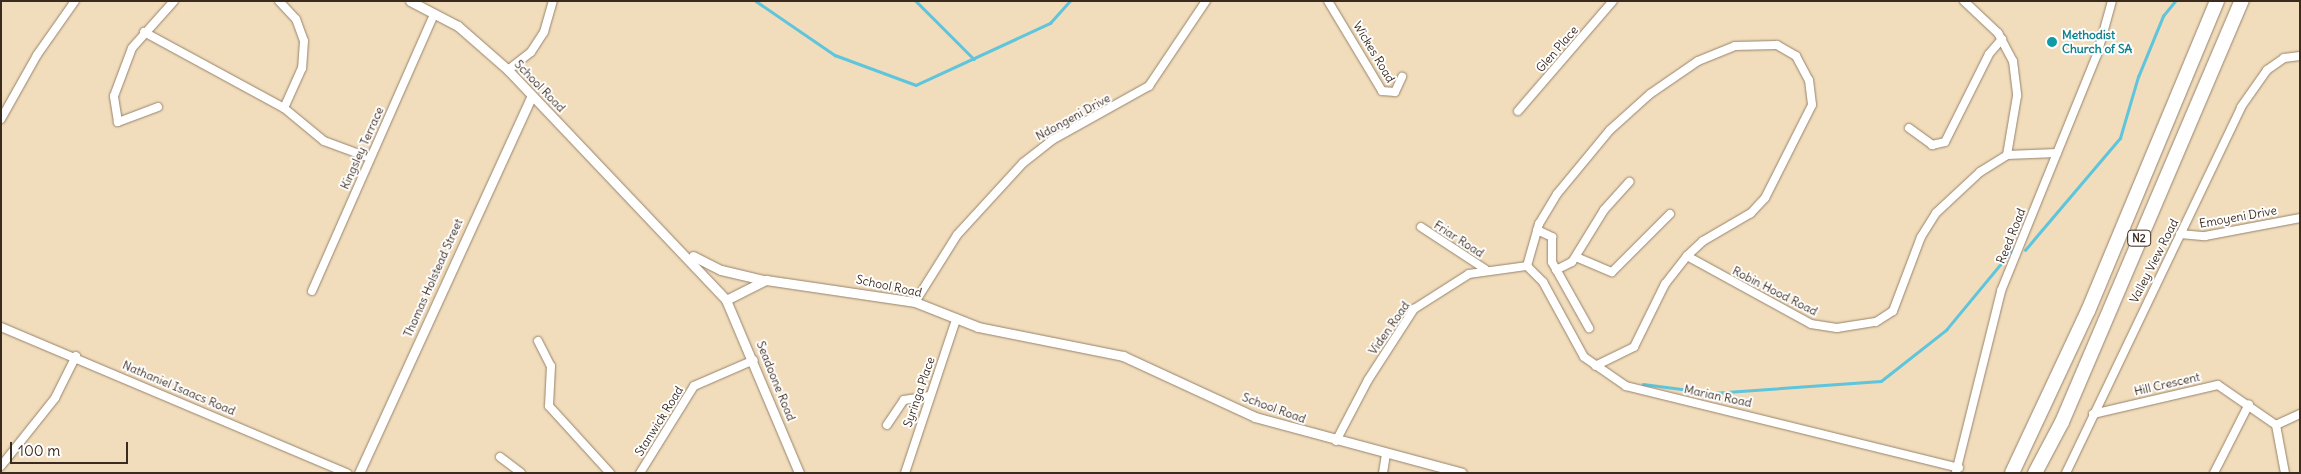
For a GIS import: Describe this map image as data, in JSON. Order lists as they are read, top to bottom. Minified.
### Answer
{"streets":{"highway":["N2"],"street":["Glen Place","Wickes Road","School Road","Ndongeni Drive","Kingsley Terrace","Emoyeni Drive","Reed Road","Friar Road","Valley View Road","Thomas Holstead Street","Robin Hood Road","Viden Road","Seadoone Road","Hill Crescent","Nathaniel Isaacs Road","Syringa Place","Marian Road","Stanwick Road"]},"crossings":[["School Road","Ndongeni Drive"],["School Road","Kingsley Terrace"],["School Road","Thomas Holstead Street"],["School Road","Viden Road"],["School Road","Seadoone Road"],["School Road","Syringa Place"],["Emoyeni Drive","Valley View Road"],["Reed Road","Marian Road"],["Friar Road","Viden Road"],["Valley View Road","Hill Crescent"],["Viden Road","Marian Road"],["Seadoone Road","Stanwick Road"]],"places":["Methodist Church of SA"],"scale_bar":"100 m"}
